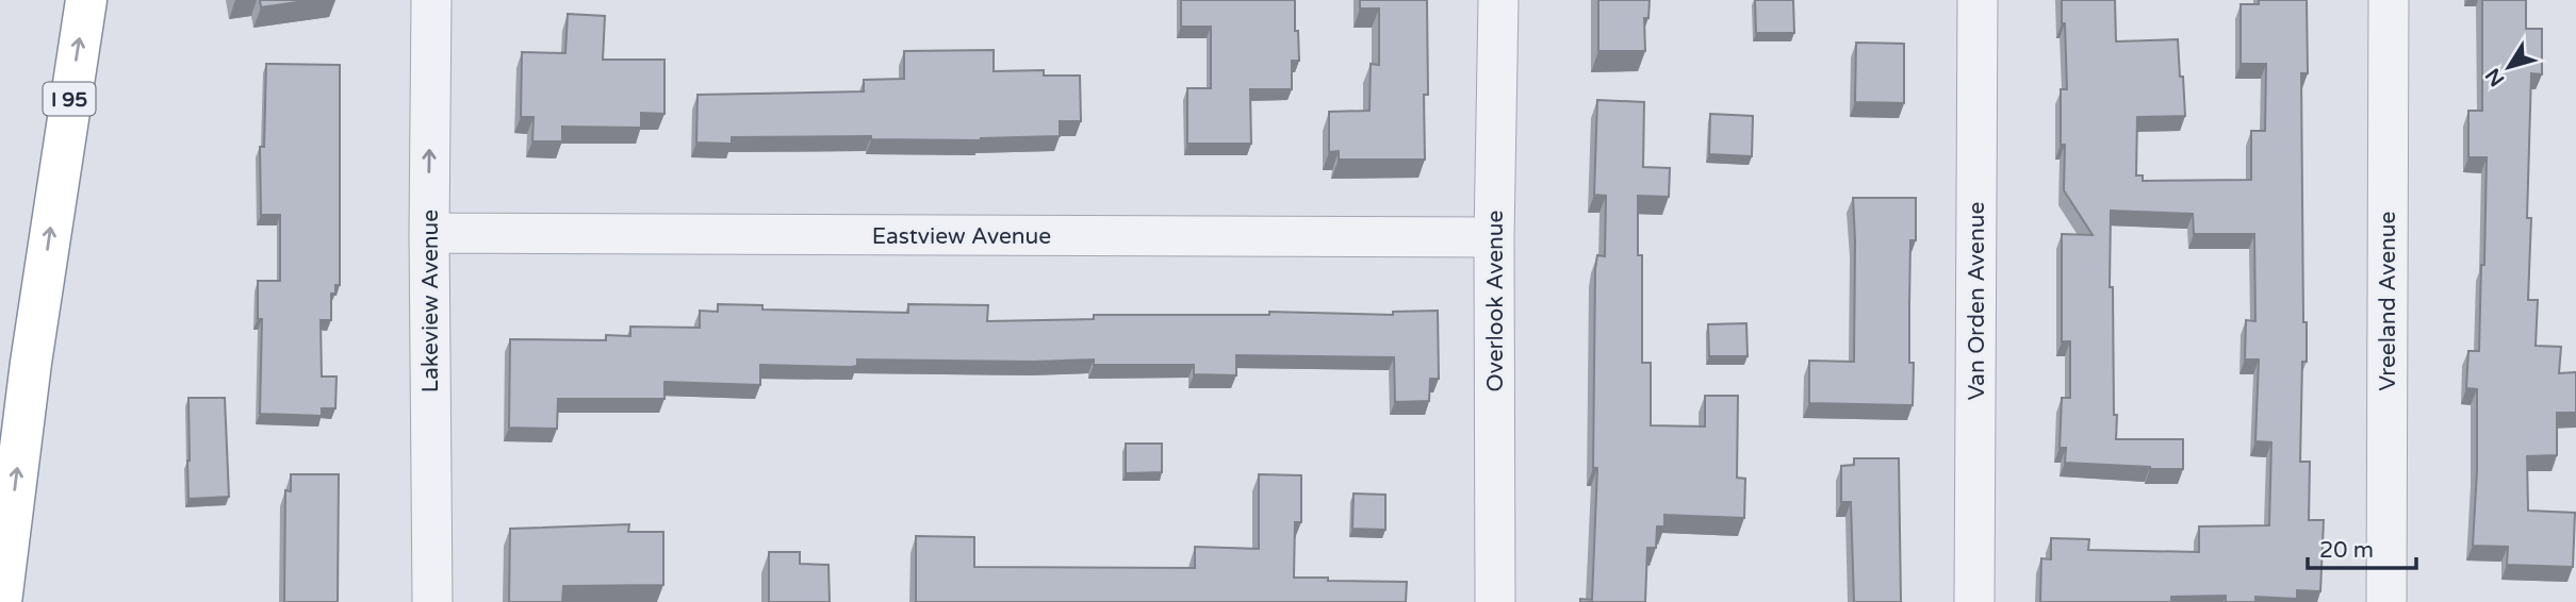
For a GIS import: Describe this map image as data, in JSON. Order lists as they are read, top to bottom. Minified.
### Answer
{"streets":{"highway":["I 95"],"street":["Eastview Avenue","Lakeview Avenue","Overlook Avenue","Van Orden Avenue","Vreeland Avenue"]},"crossings":[["Eastview Avenue","Lakeview Avenue"],["Eastview Avenue","Overlook Avenue"]],"one_way":["Lakeview Avenue"],"scale_bar":"20 m","north":"bottom left"}
